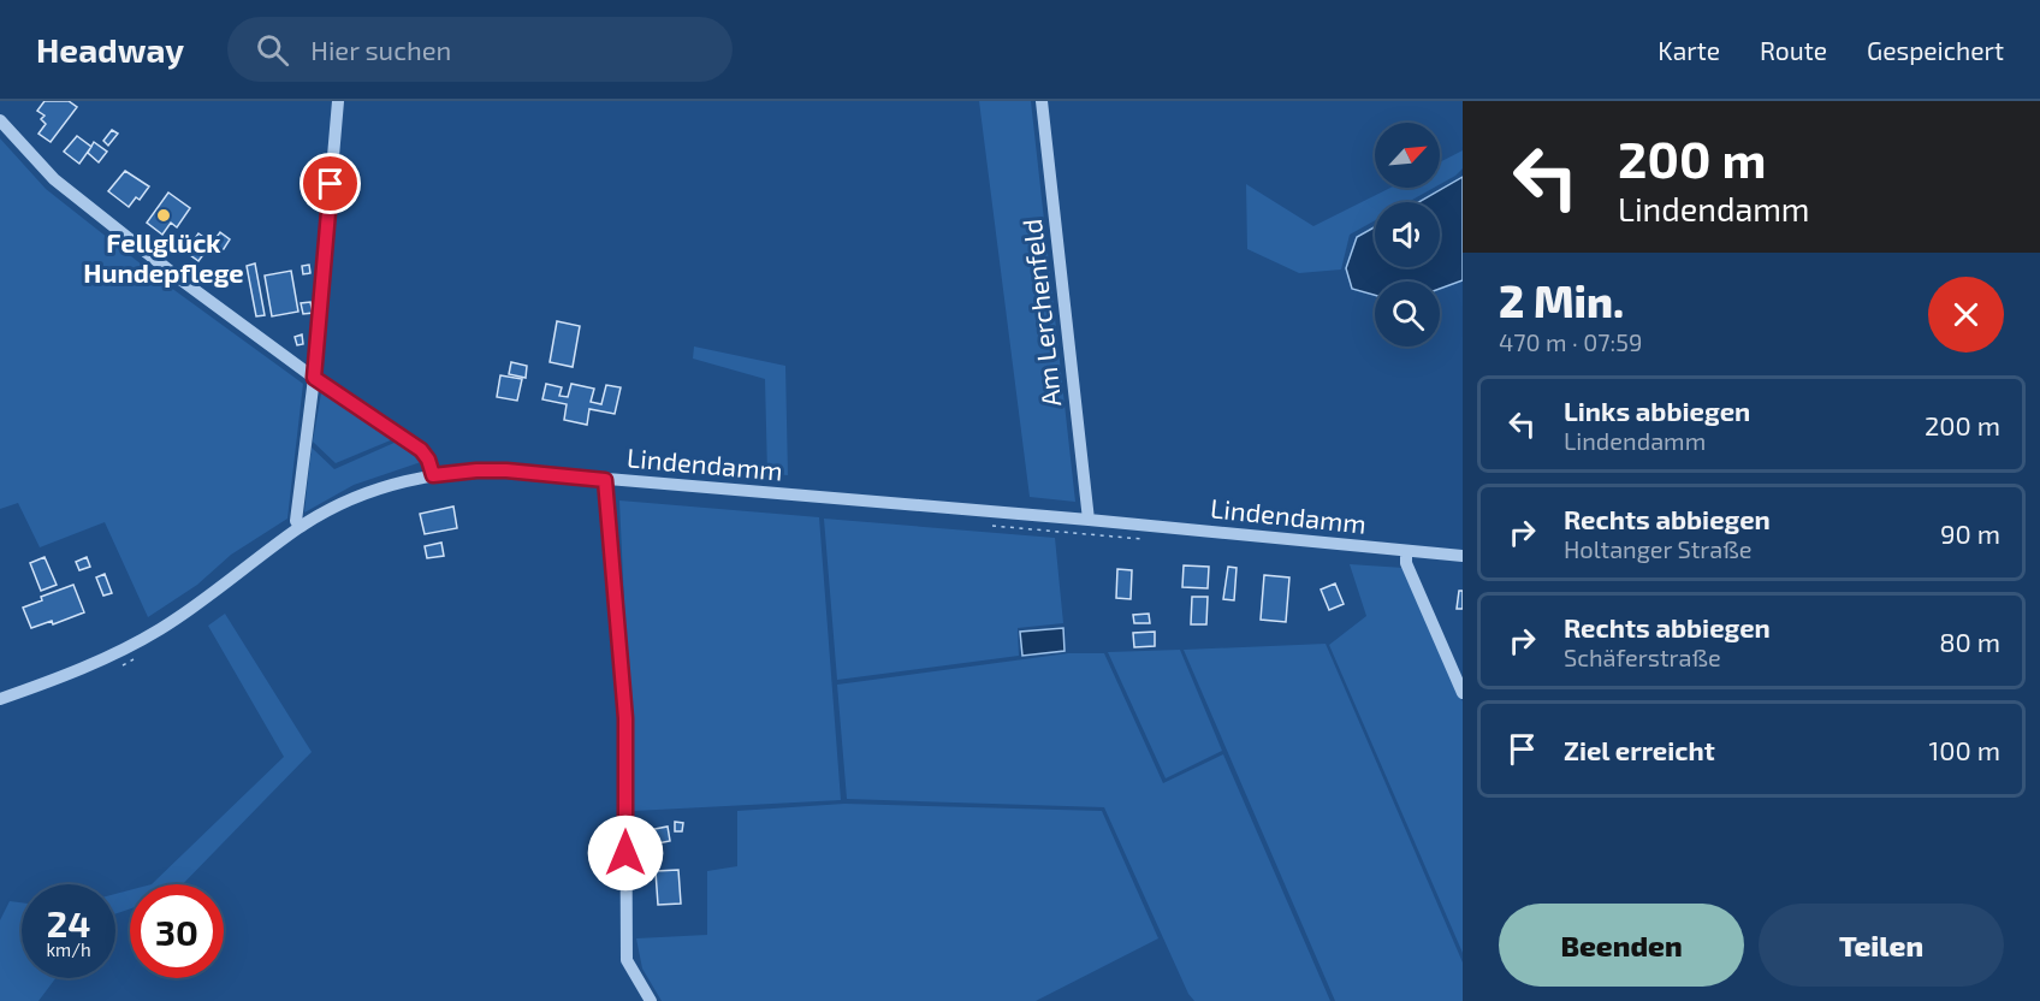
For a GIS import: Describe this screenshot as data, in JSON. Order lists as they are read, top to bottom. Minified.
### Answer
{"streets":{"street":["Am Lerchenfeld","Lindendamm"]},"crossings":[["Am Lerchenfeld","Lindendamm"]],"places":["Fellglück Hundepflege"],"north":"top right","page":{"header":"Headway","search":"Hier suchen","nav":["Karte","Route","Gespeichert"],"turn":["200 m","Lindendamm"],"heading":["2 Min.","470 m · 07:59"],"list":[{"name":"Links abbiegen","note":"Lindendamm","value":"200 m"},{"name":"Rechts abbiegen","note":"Holtanger Straße","value":"90 m"},{"name":"Rechts abbiegen","note":"Schäferstraße","value":"80 m"},{"name":"Ziel erreicht","value":"100 m"}],"speed":"24 km/h","limit":"30","buttons":["Beenden","Teilen"]}}
